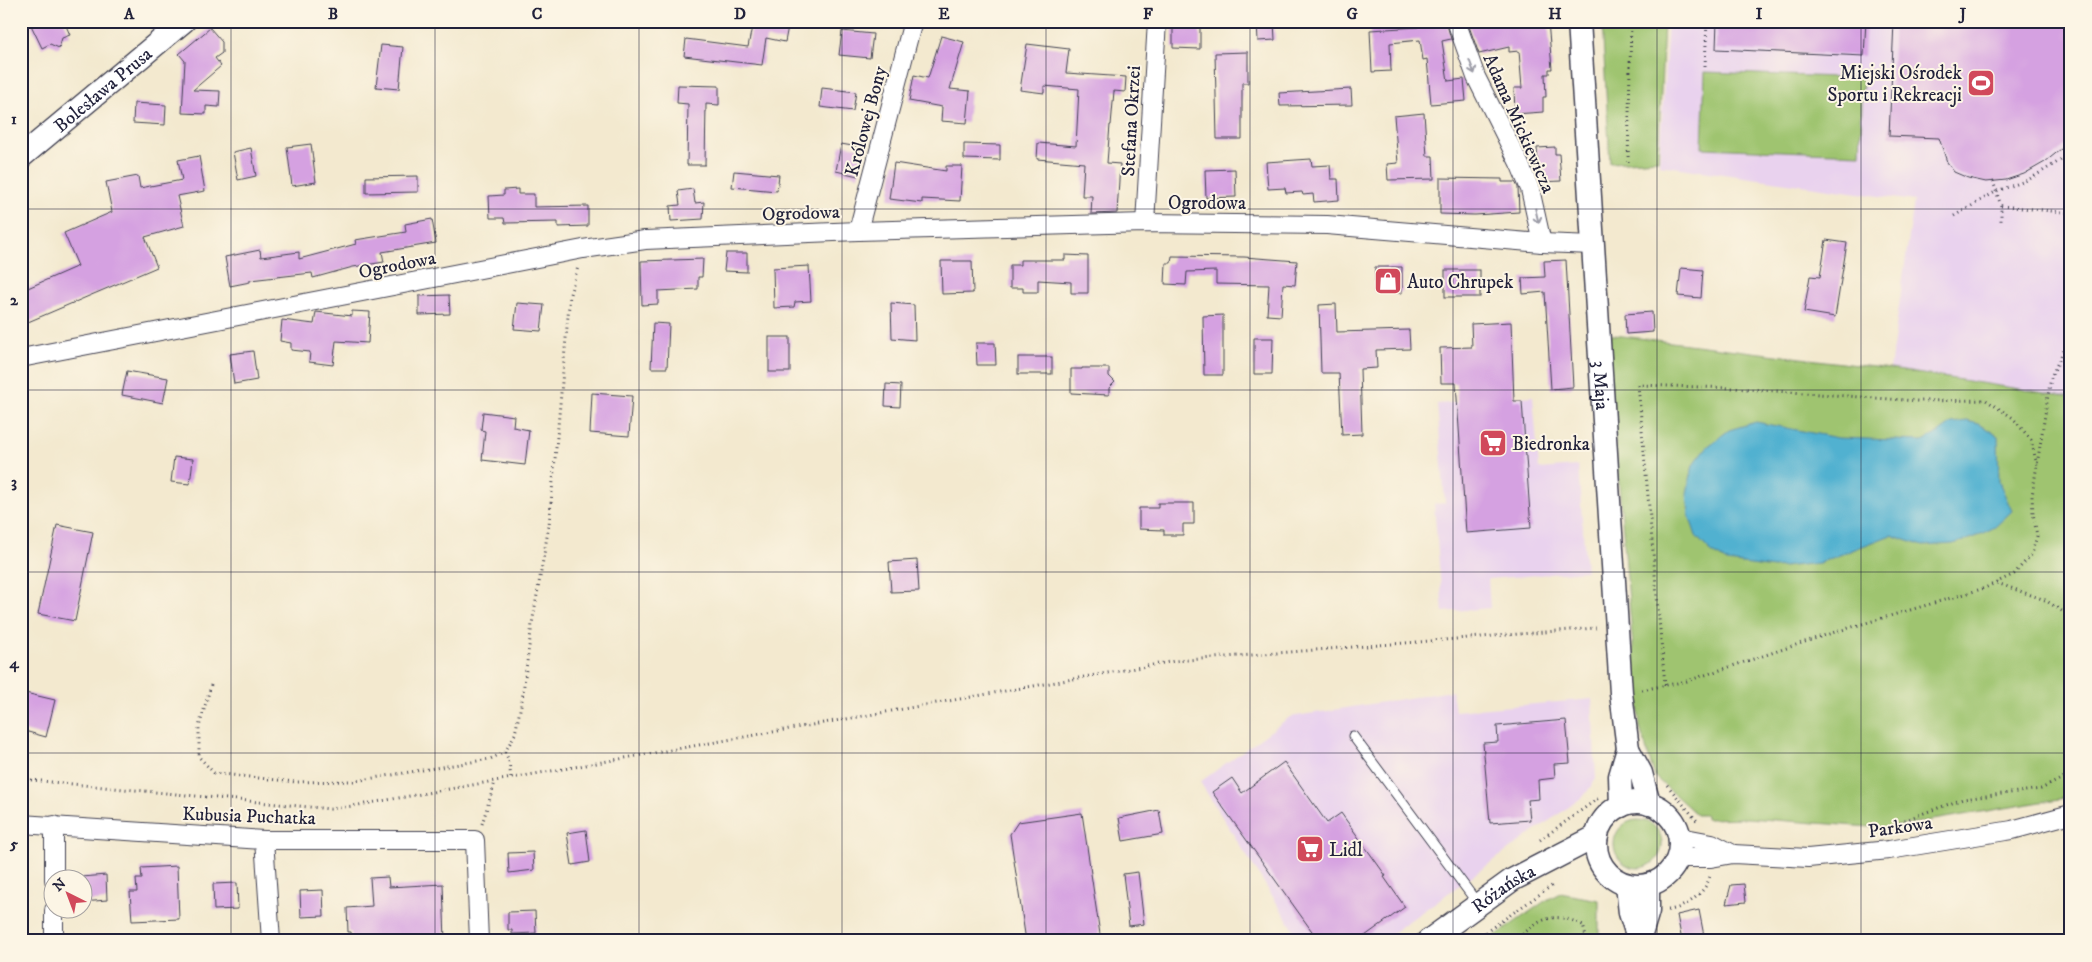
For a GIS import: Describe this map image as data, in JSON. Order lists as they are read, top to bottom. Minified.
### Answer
{"streets":{"street":["Bolesława Prusa","Królowej Bony","Stefana Okrzei","Adama Mickiewicza","Ogrodowa","3 Maja","Kubusia Puchatka","Parkowa","Różańska"]},"crossings":[["Królowej Bony","Ogrodowa"],["Stefana Okrzei","Ogrodowa"],["Adama Mickiewicza","Ogrodowa"],["Ogrodowa","3 Maja"],["3 Maja","Parkowa"],["3 Maja","Różańska"],["Parkowa","Różańska"]],"one_way":["Adama Mickiewicza"],"places":{"sports":["Miejski Ośrodek Sportu i Rekreacji"],"shop":["Auto Chrupek"],"supermarket":["Biedronka","Lidl"]},"north":"top left","grid":{"columns":["A","B","C","D","E","F","G","H","I","J"],"rows":["1","2","3","4","5"]}}
